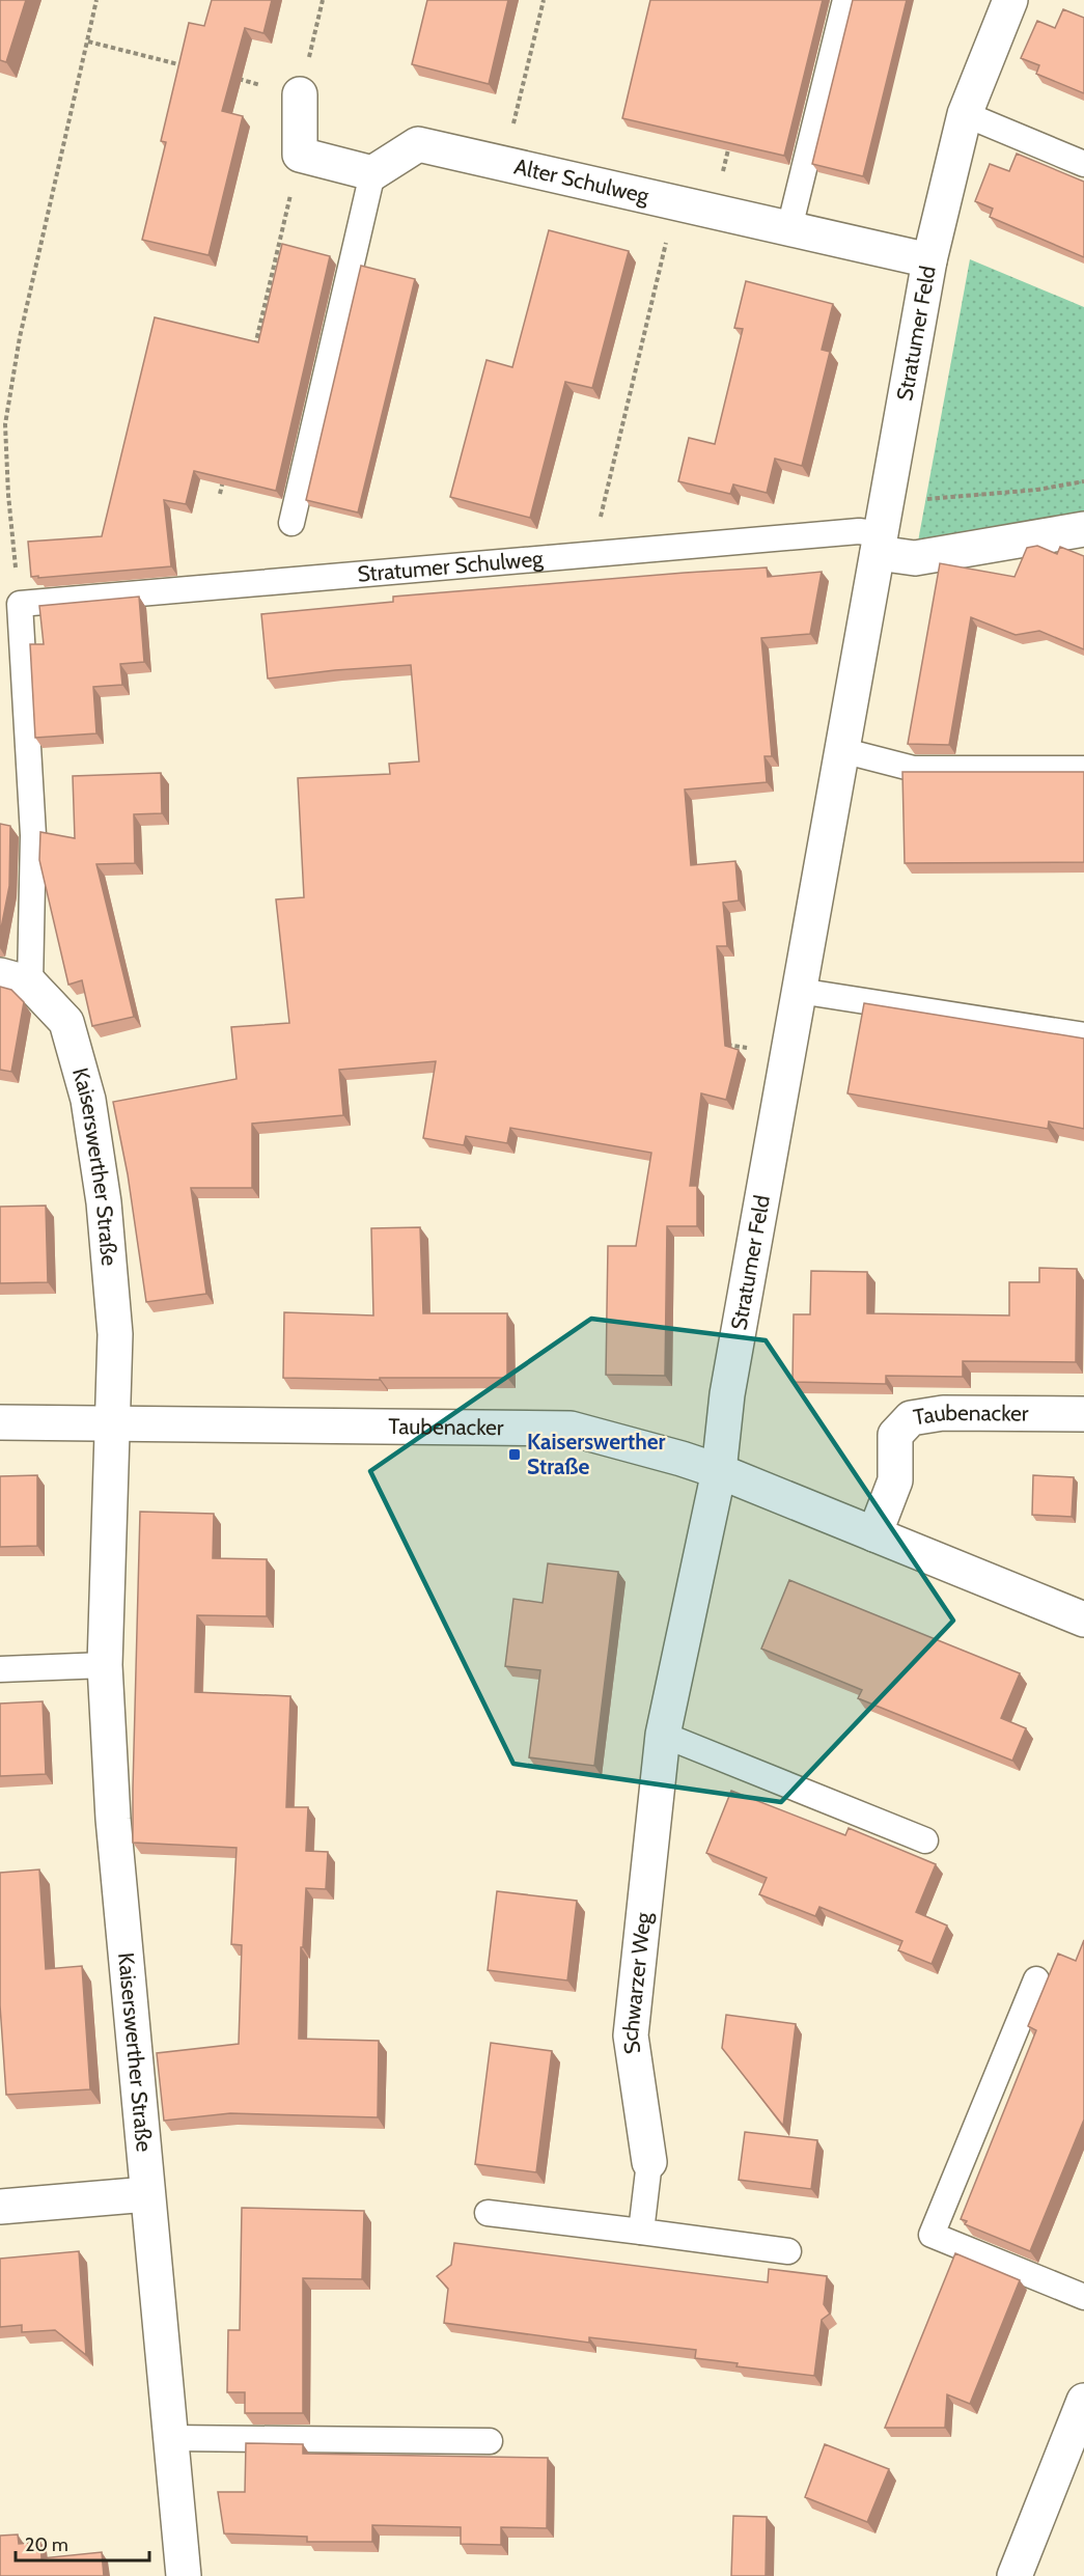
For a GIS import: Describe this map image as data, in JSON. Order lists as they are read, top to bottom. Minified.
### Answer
{"streets":{"street":["Alter Schulweg","Stratumer Feld","Kaiserswerther Straße","Taubenacker","Schwarzer Weg"],"lane":["Stratumer Schulweg"]},"crossings":[["Alter Schulweg","Stratumer Feld"],["Stratumer Feld","Stratumer Schulweg"],["Stratumer Feld","Taubenacker"],["Stratumer Feld","Schwarzer Weg"],["Stratumer Schulweg","Kaiserswerther Straße"],["Kaiserswerther Straße","Taubenacker"],["Taubenacker","Schwarzer Weg"]],"places":{"transit":["Kaiserswerther Straße"]},"scale_bar":"20 m"}
